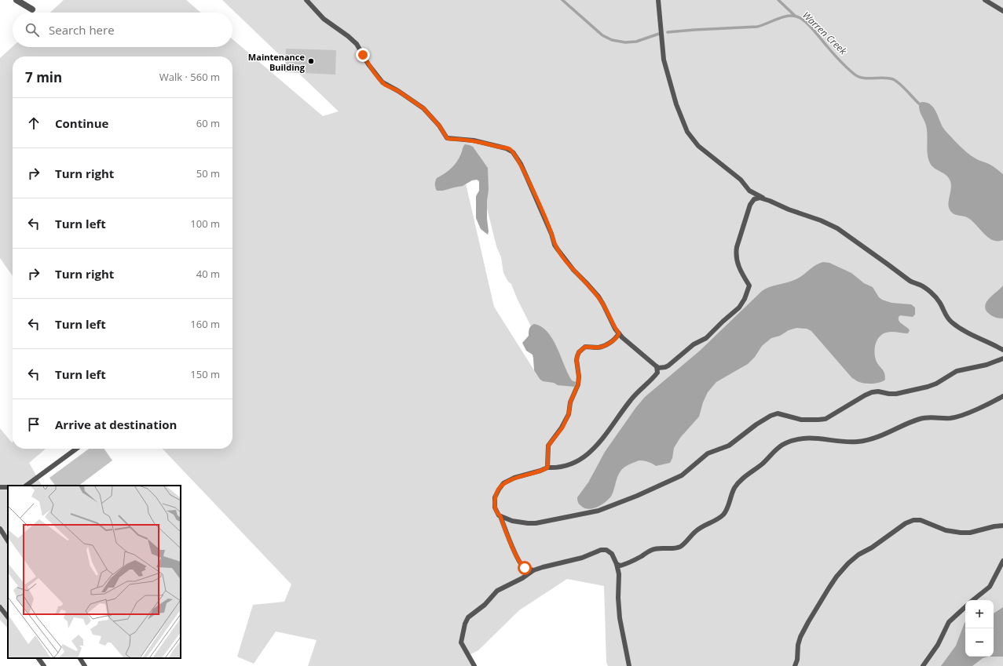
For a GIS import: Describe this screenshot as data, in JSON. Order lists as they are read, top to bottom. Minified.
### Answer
{"water":["Warren Creek"],"places":["Maintenance Building"],"page":{"search":"Search here","heading":["7 min","Walk · 560 m"],"list":[["Continue","60 m"],["Turn right","50 m"],["Turn left","100 m"],["Turn right","40 m"],["Turn left","160 m"],["Turn left","150 m"],"Arrive at destination"],"map_buttons":["+","−"]}}
